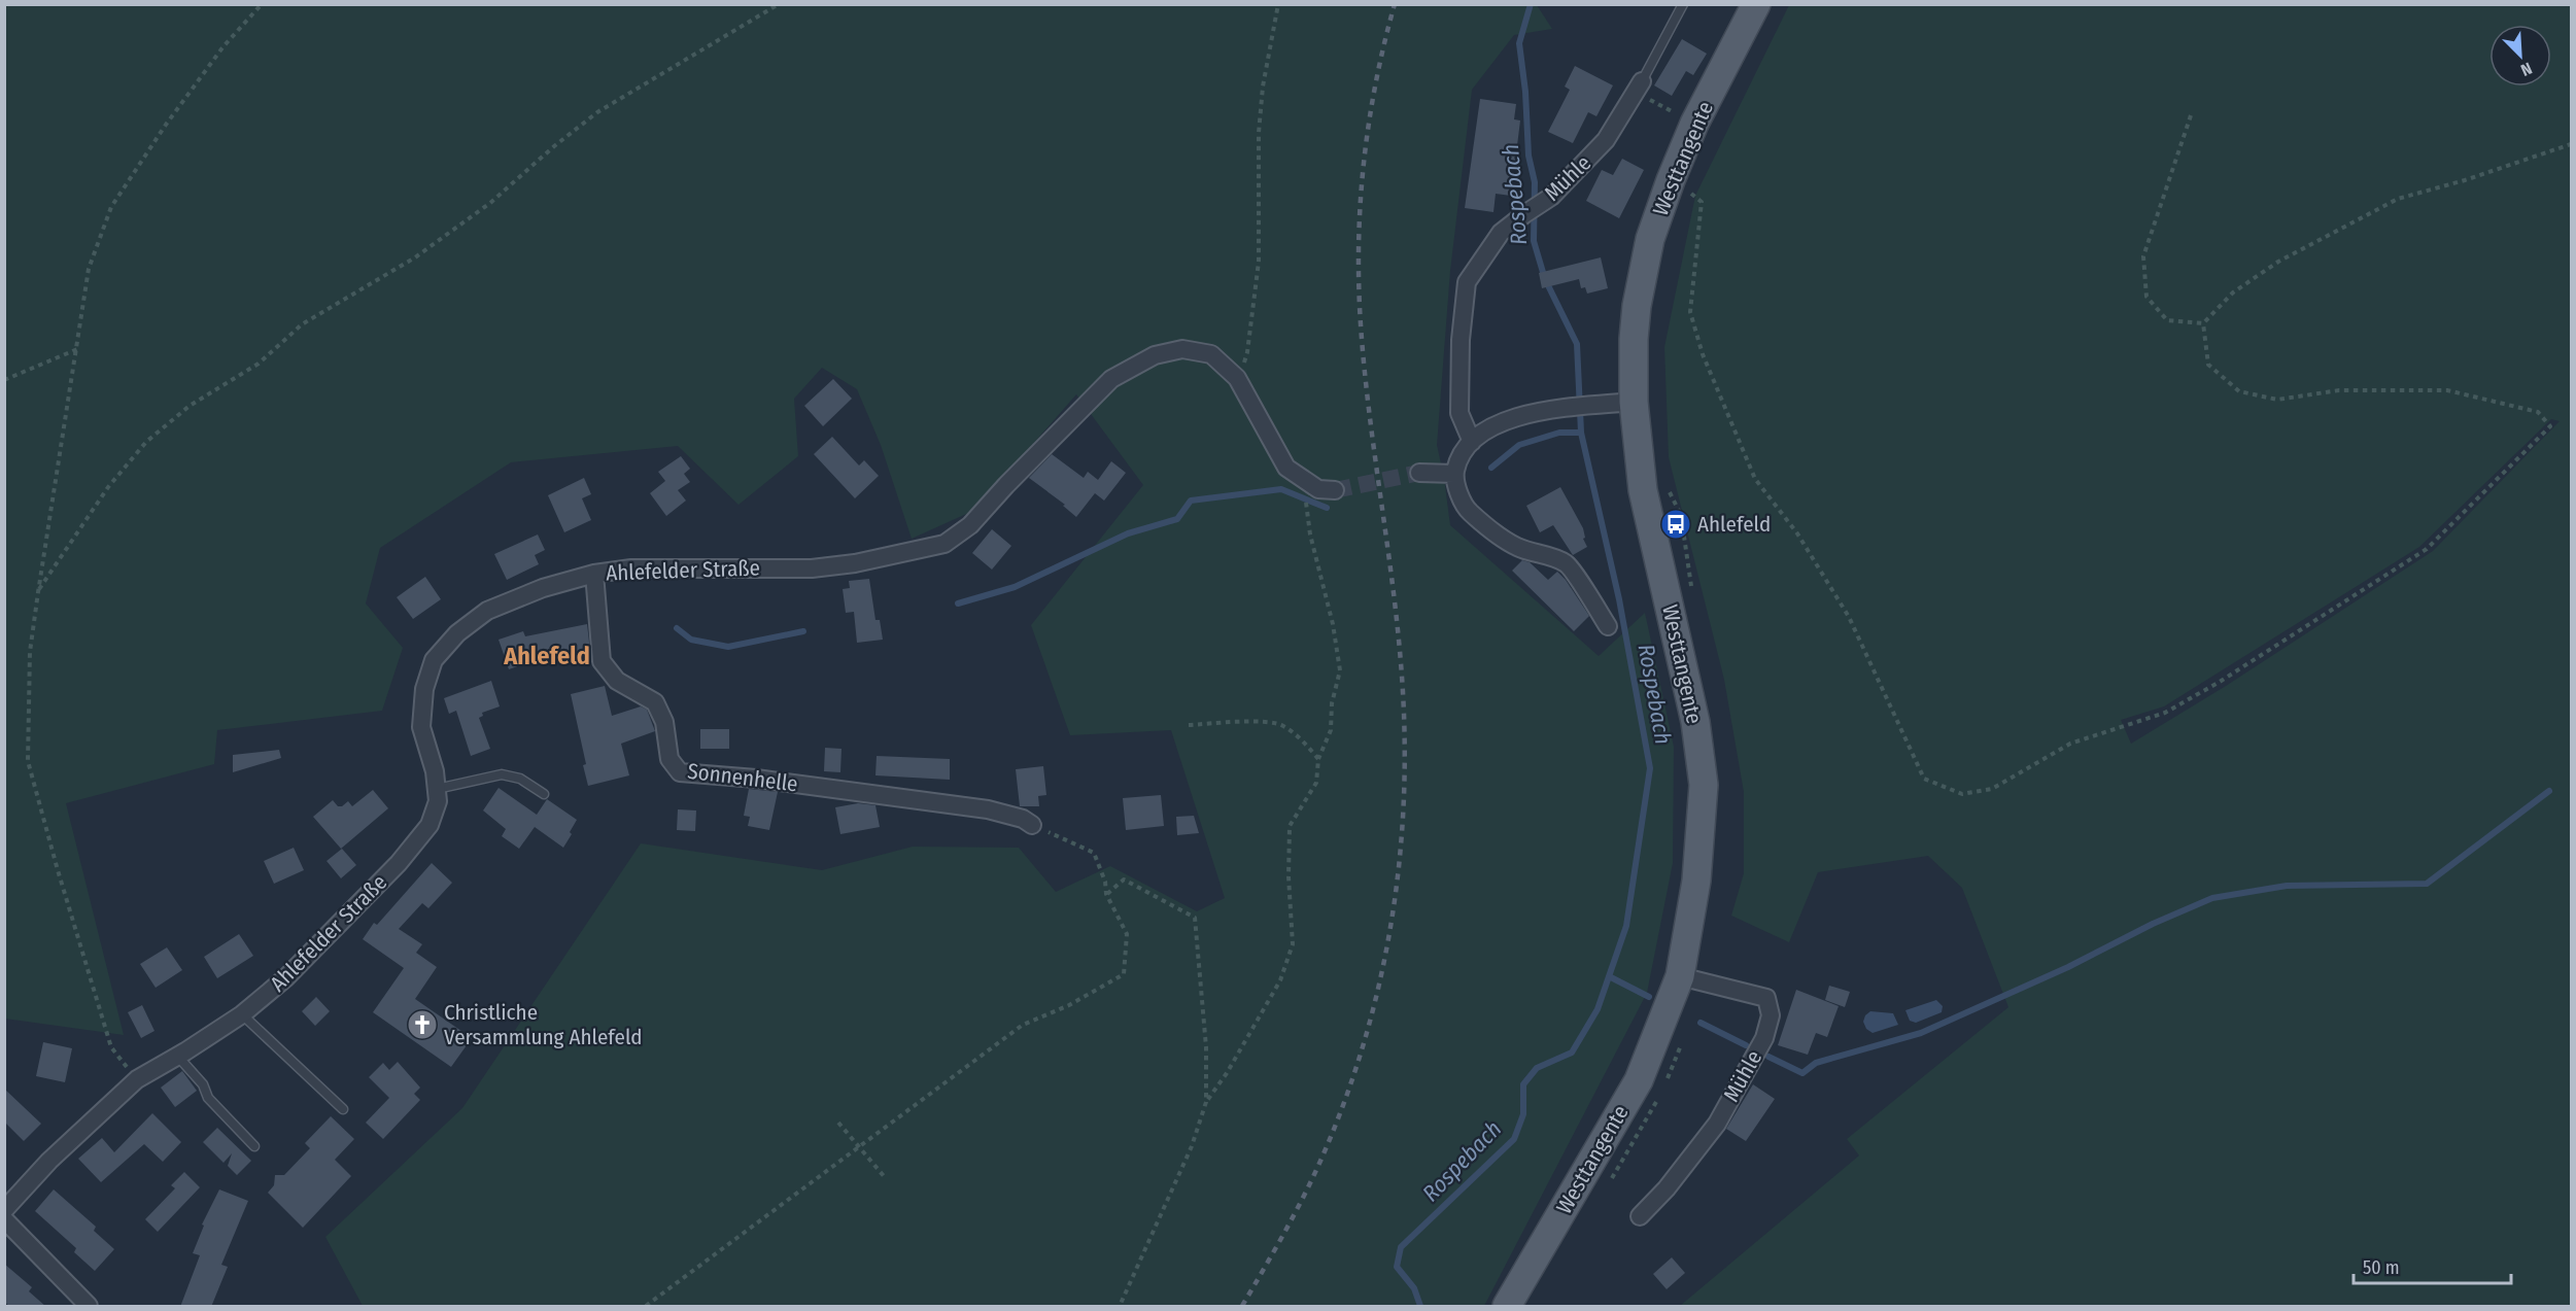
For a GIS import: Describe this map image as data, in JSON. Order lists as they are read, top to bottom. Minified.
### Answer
{"streets":{"main road":["Westtangente"],"street":["Mühle","Ahlefelder Straße","Sonnenhelle"]},"crossings":[["Westtangente","Mühle"],["Ahlefelder Straße","Sonnenhelle"]],"districts":["Ahlefeld"],"water":["Rospebach"],"places":{"bus stop":["Ahlefeld"],"church":["Christliche Versammlung Ahlefeld"]},"scale_bar":"50 m","north":"bottom right"}
